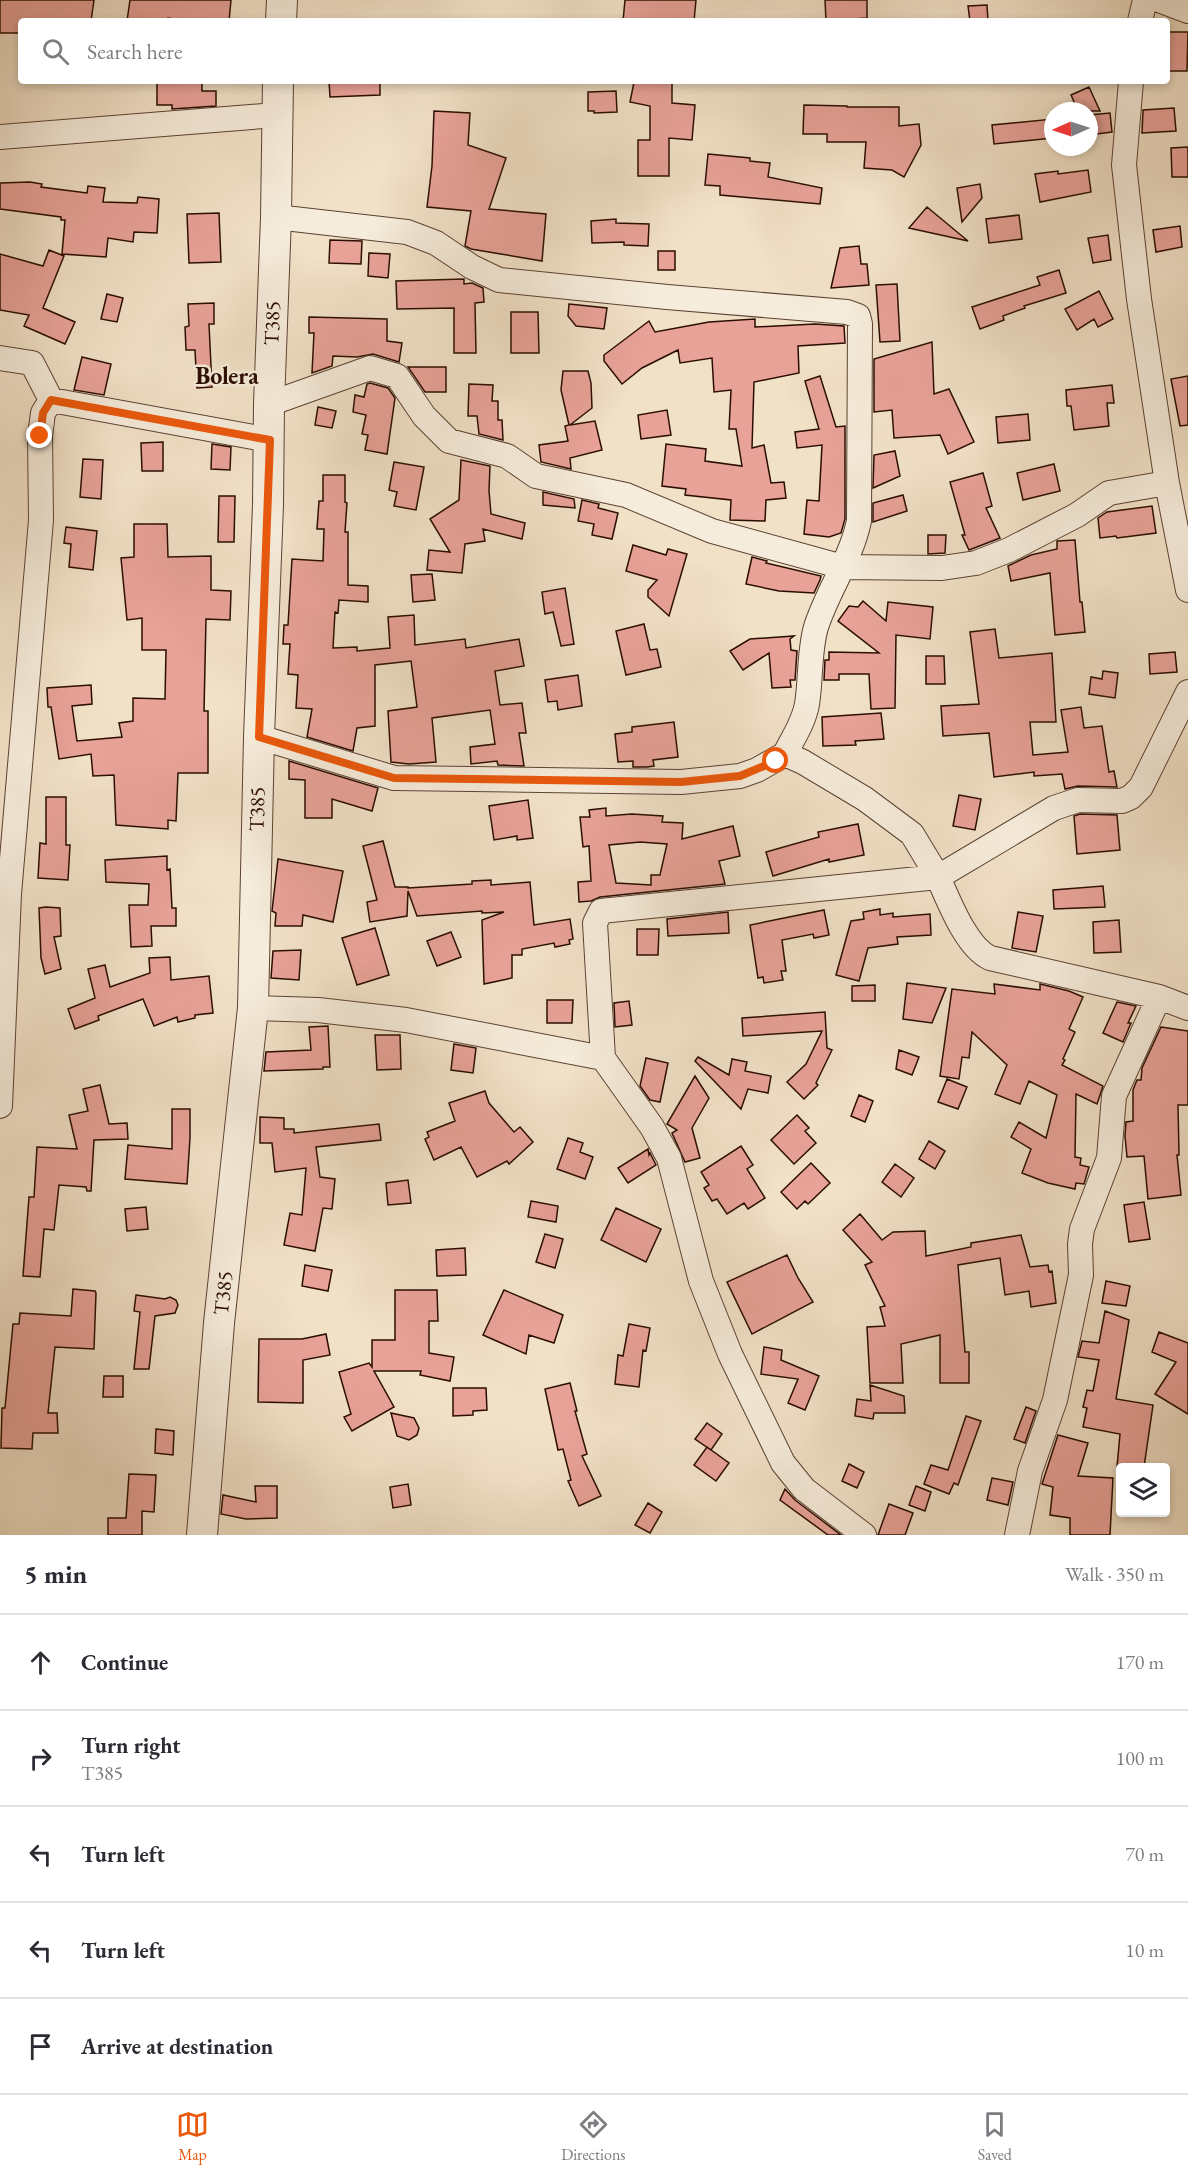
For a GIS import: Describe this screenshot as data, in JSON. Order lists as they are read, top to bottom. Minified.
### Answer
{"streets":{"street":["T385"]},"districts":["Bolera"],"north":"left","page":{"search":"Search here","heading":["5 min","Walk · 350 m"],"list":[["Continue","170 m"],["Turn right","T385","100 m"],["Turn left","70 m"],["Turn left","10 m"],"Arrive at destination"],"nav":["Map","Directions","Saved"]}}
